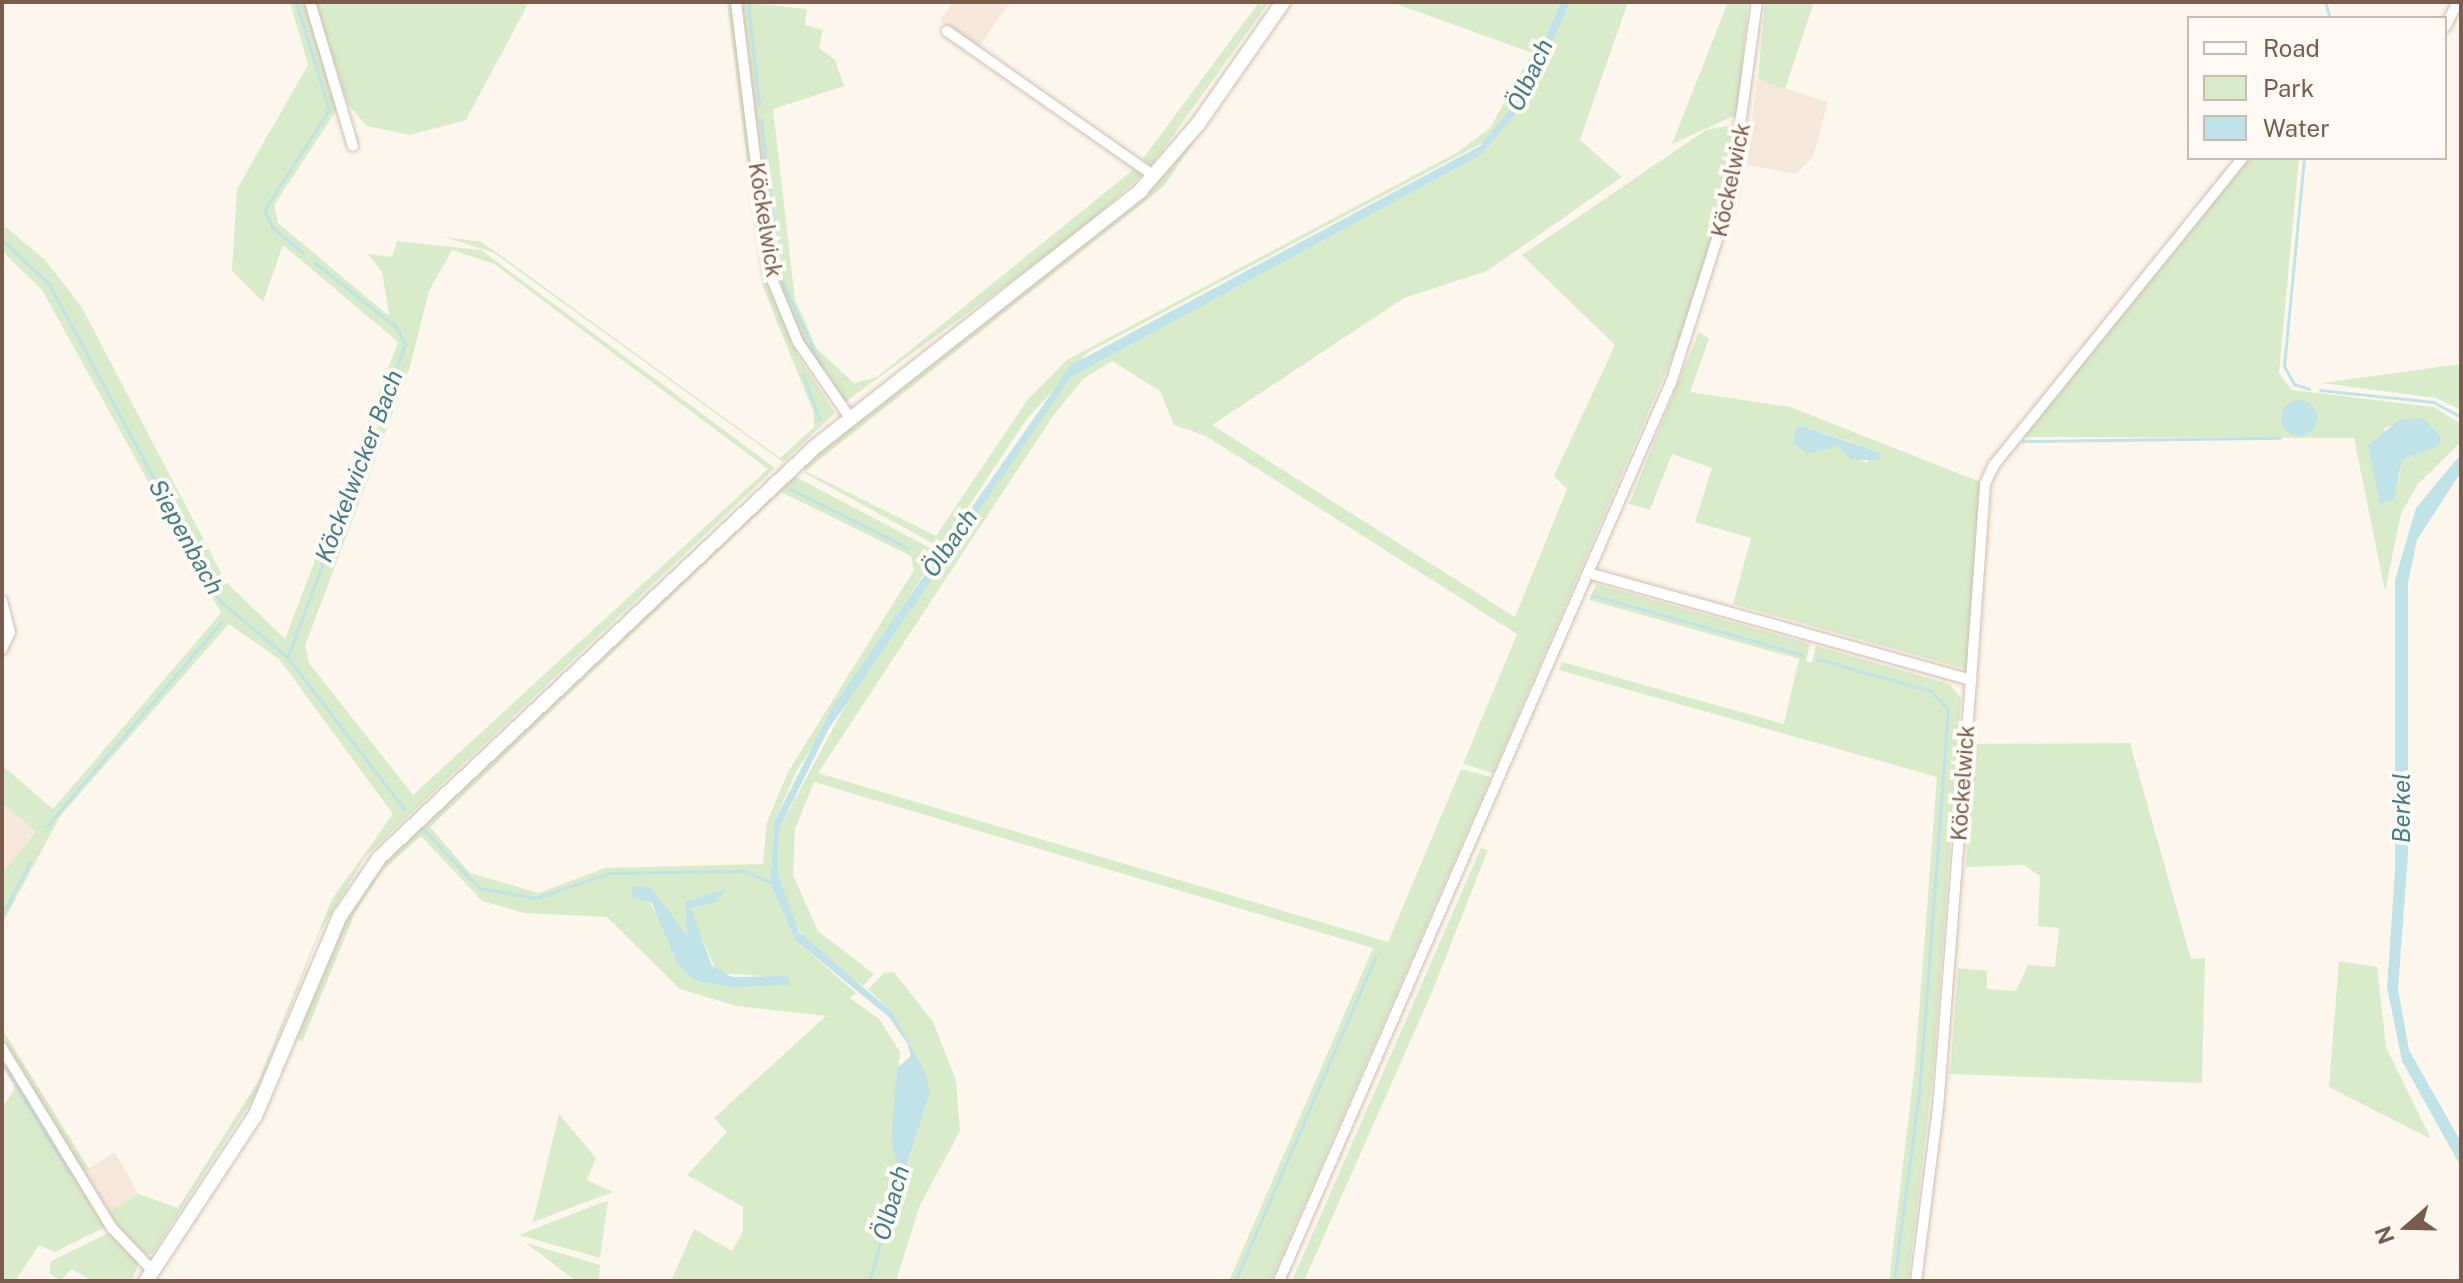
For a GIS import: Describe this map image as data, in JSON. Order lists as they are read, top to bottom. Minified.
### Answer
{"streets":{"street":["Köckelwick"]},"water":["Ölbach","Köckelwicker Bach","Siepenbach","Berkel"],"legend":["Road","Park","Water"],"north":"left"}
